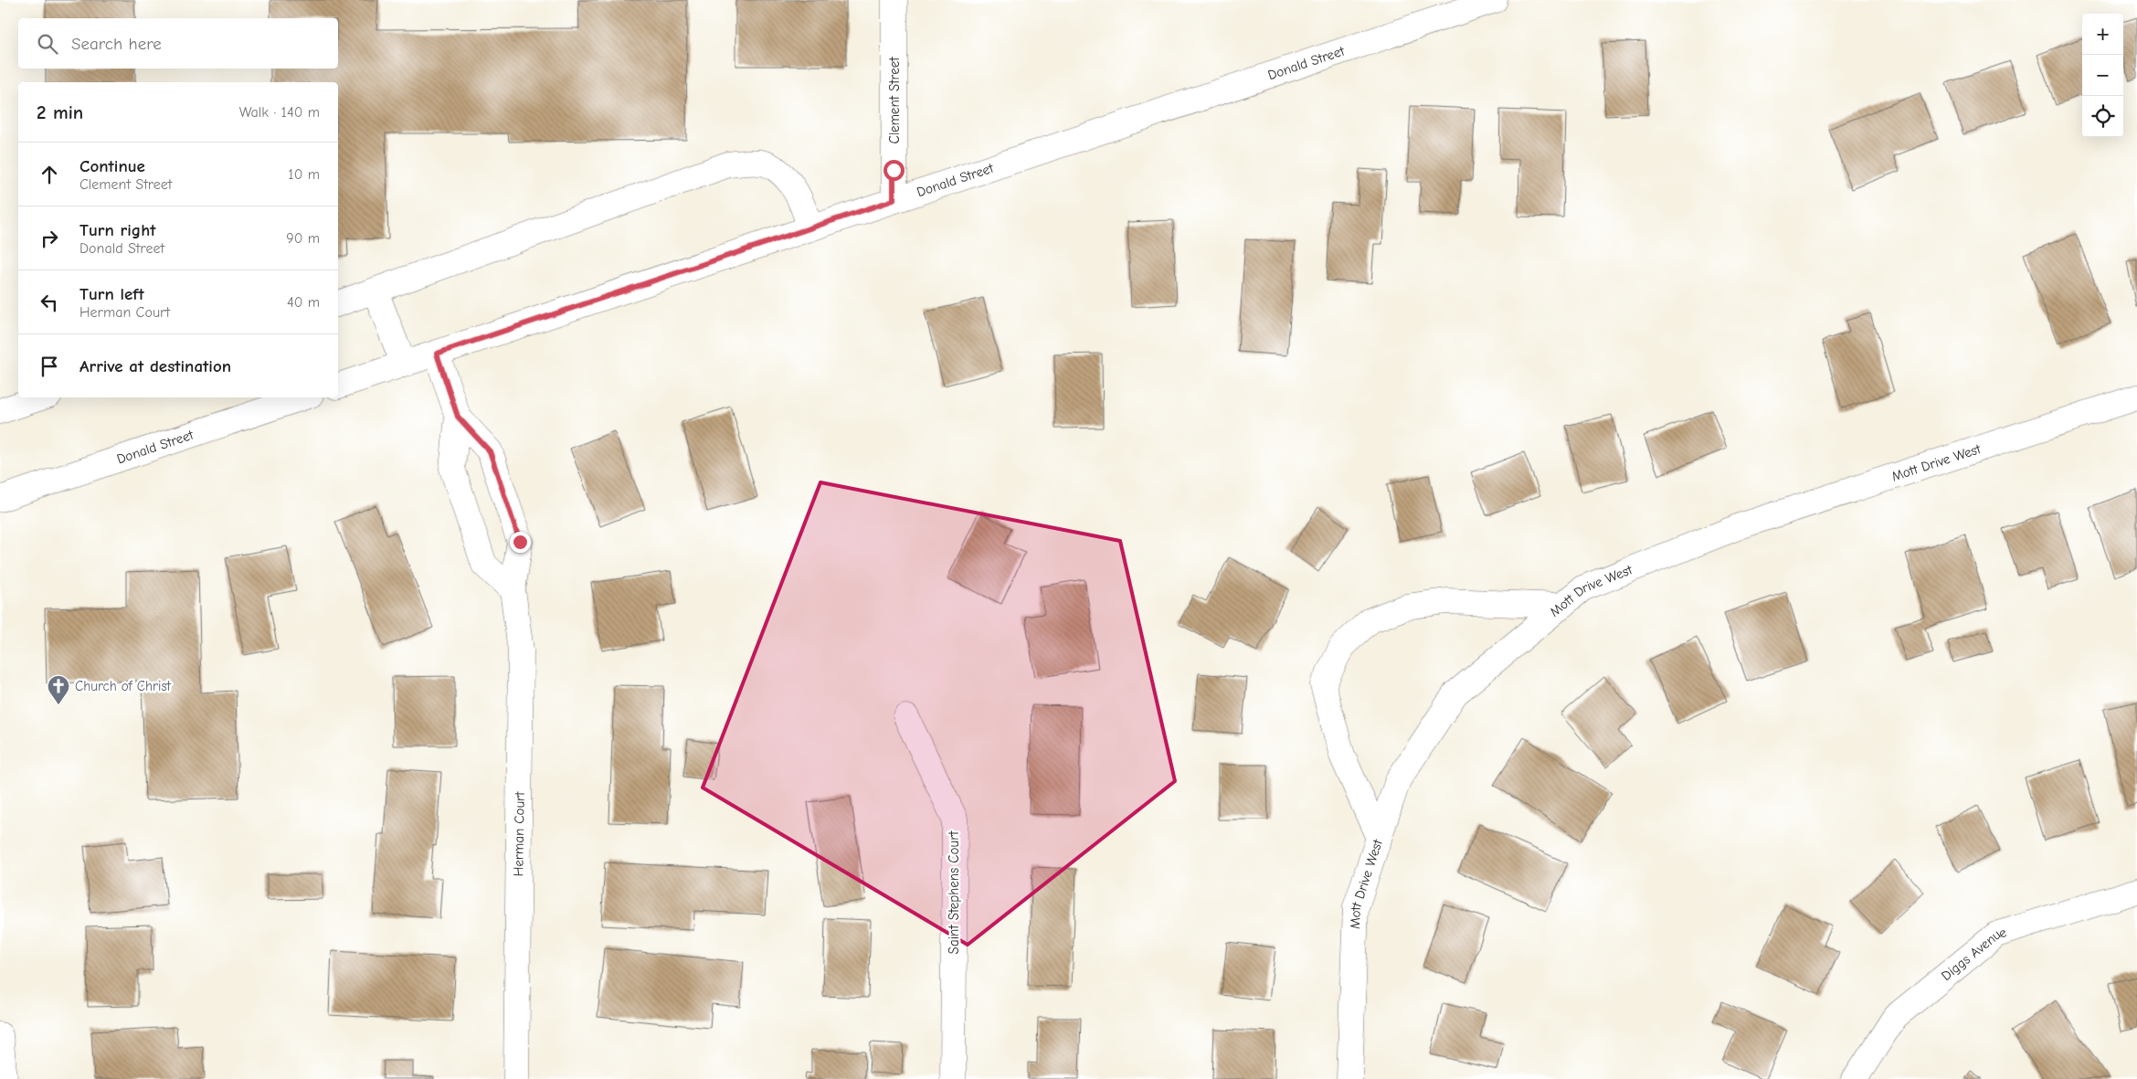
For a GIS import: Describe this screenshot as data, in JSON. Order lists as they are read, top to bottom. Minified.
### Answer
{"streets":{"street":["Donald Street","Clement Street","Mott Drive West","Herman Court","Saint Stephens Court","Diggs Avenue"]},"crossings":[["Donald Street","Clement Street"],["Donald Street","Herman Court"]],"places":{"church":["Church of Christ"]},"page":{"map_buttons":["+","−"],"search":"Search here","heading":["2 min","Walk · 140 m"],"list":[["Continue","Clement Street","10 m"],["Turn right","Donald Street","90 m"],["Turn left","Herman Court","40 m"],"Arrive at destination"]}}
